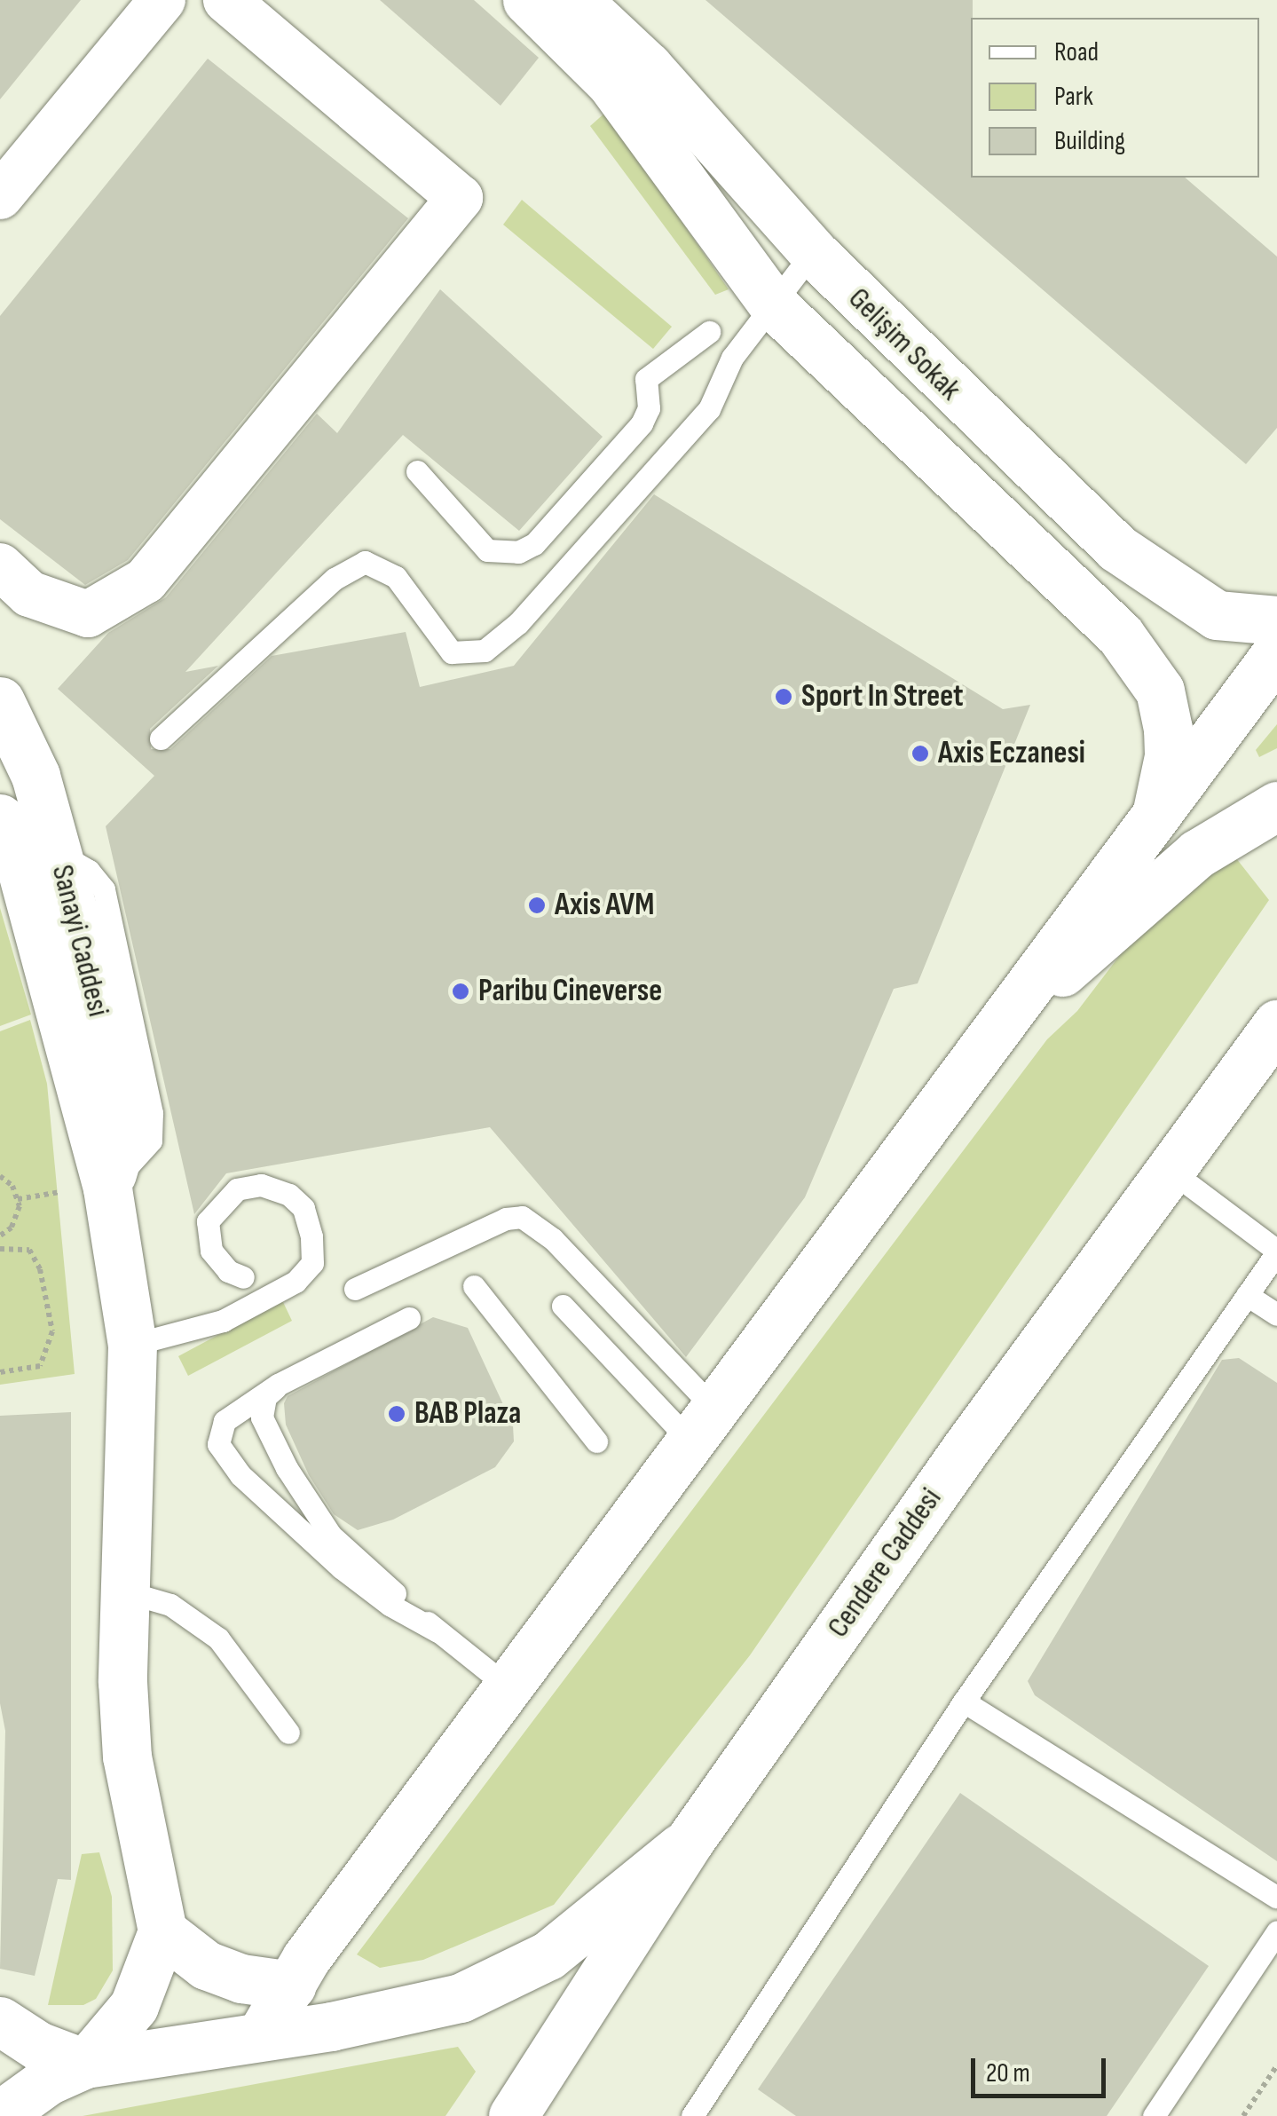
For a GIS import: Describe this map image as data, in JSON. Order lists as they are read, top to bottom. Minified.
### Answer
{"streets":{"main road":["Gelişim Sokak","Sanayi Caddesi","Cendere Caddesi"]},"places":["Sport In Street","Axis Eczanesi","Axis AVM","Paribu Cineverse","BAB Plaza"],"legend":["Road","Park","Building"],"scale_bar":"20 m"}
